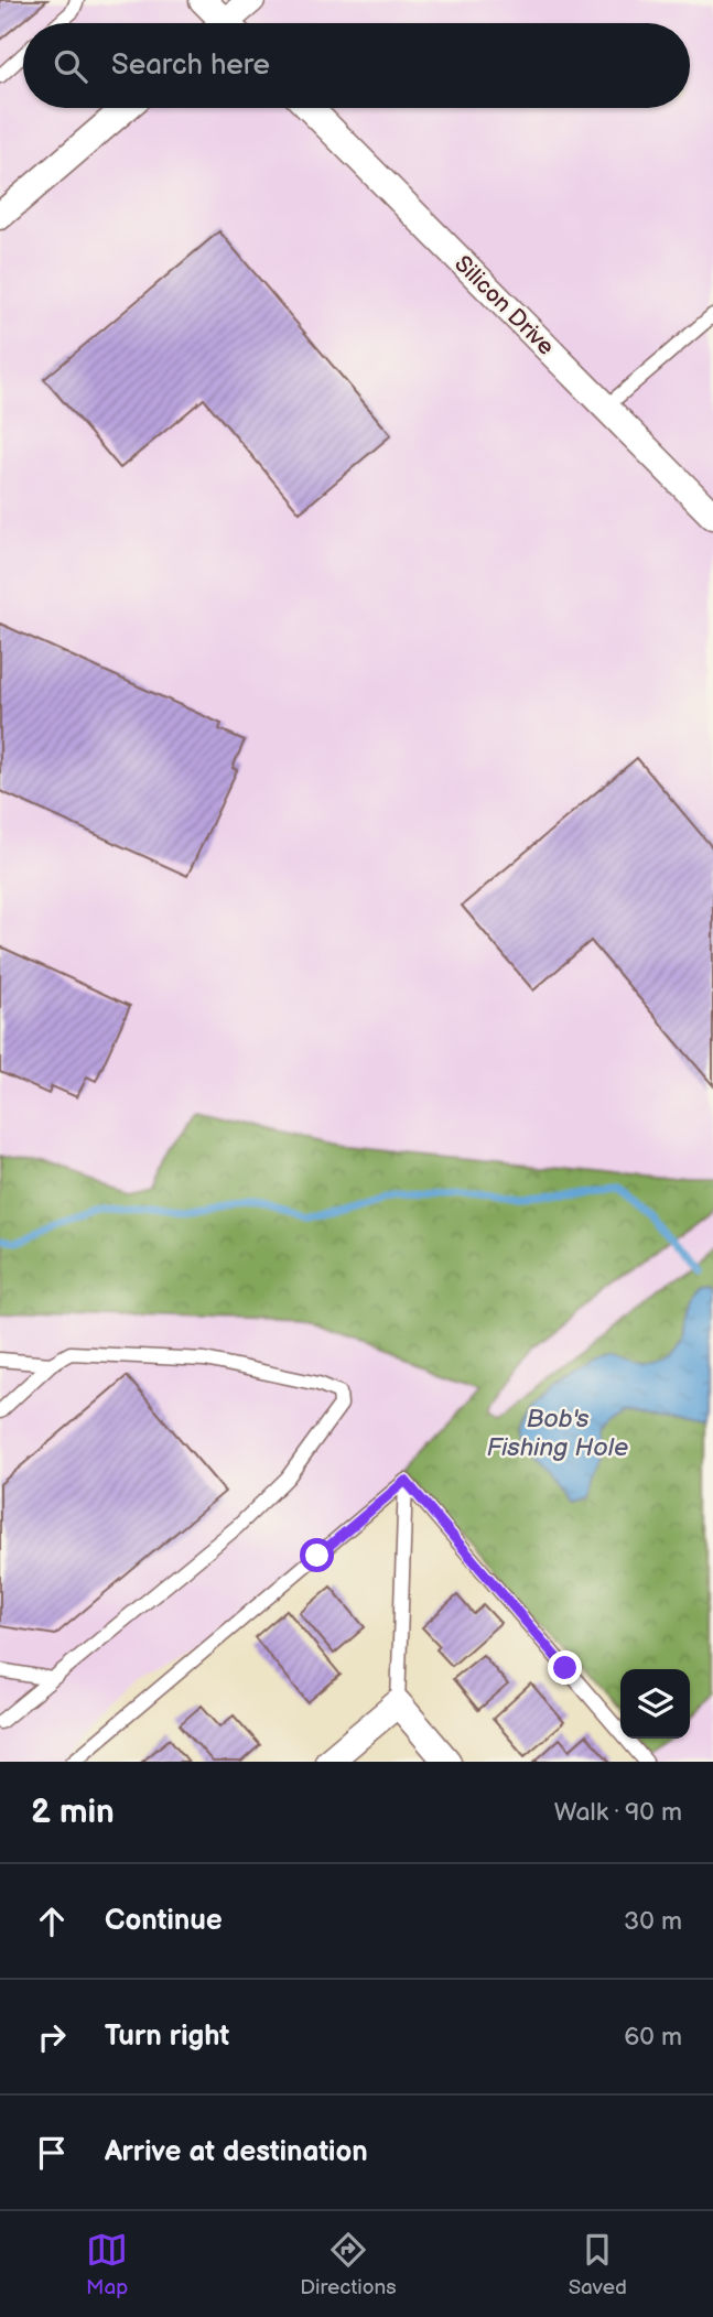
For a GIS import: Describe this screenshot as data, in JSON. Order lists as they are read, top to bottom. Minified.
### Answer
{"streets":{"street":["Silicon Drive"]},"water":["Bob's Fishing Hole"],"page":{"search":"Search here","heading":["2 min","Walk · 90 m"],"list":[["Continue","30 m"],["Turn right","60 m"],"Arrive at destination"],"nav":["Map","Directions","Saved"]}}
